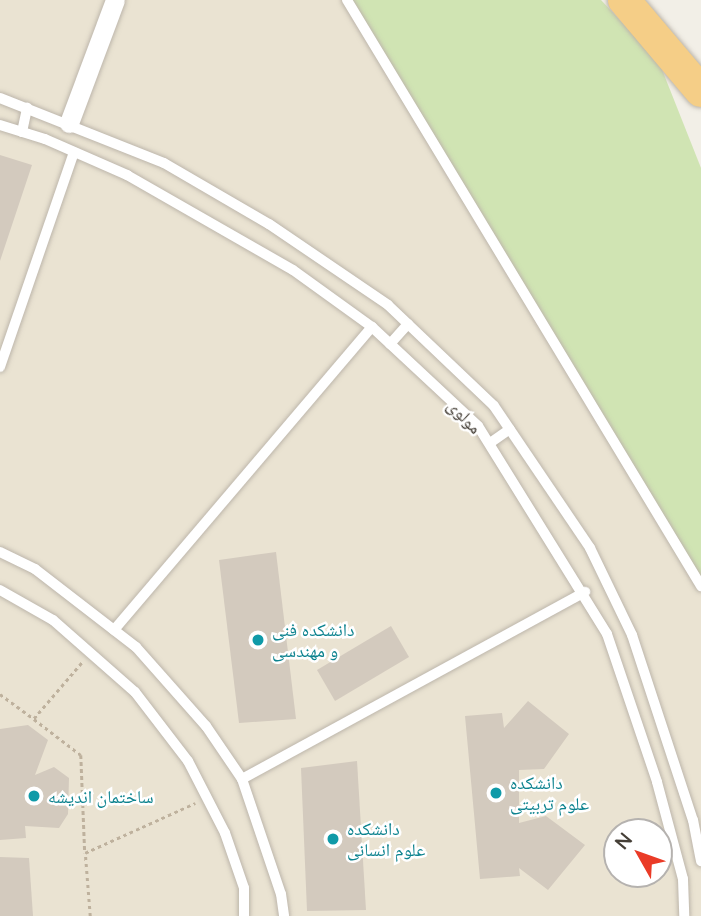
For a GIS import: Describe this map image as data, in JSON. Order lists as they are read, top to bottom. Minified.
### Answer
{"streets":{"lane":["مولوی"]},"places":["دانشکده فنی و مهندسی","دانشکده علوم تربیتی","ساختمان اندیشه","دانشکده علوم انسانی"],"north":"top left"}
